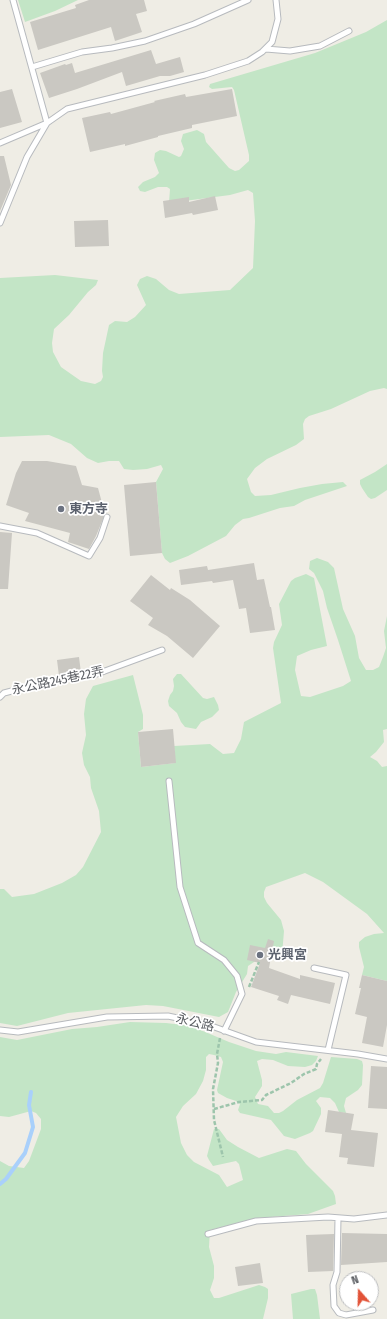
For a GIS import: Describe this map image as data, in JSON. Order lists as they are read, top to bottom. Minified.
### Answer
{"streets":{"lane":["永公路245巷22弄","永公路"]},"places":["東方寺","光興宮"],"north":"top"}
